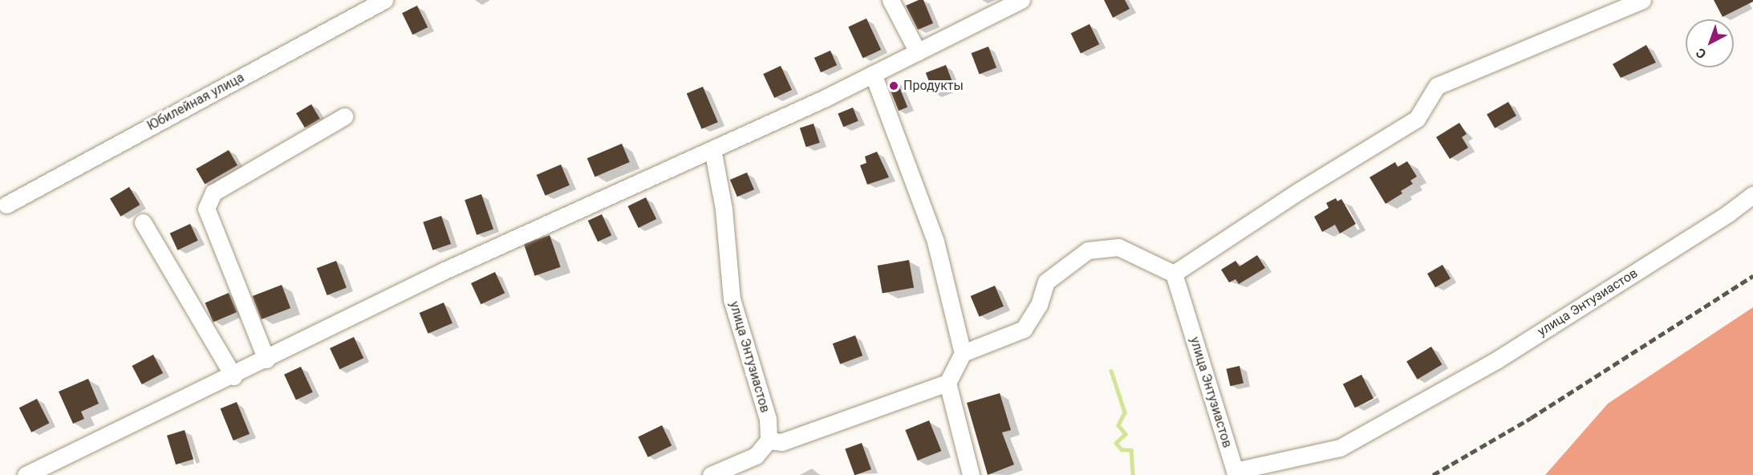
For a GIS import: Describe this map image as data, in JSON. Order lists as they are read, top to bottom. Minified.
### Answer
{"streets":{"street":["Юбилейная улица","улица Энтузиастов"]},"places":["Продукты"],"north":"bottom left"}
